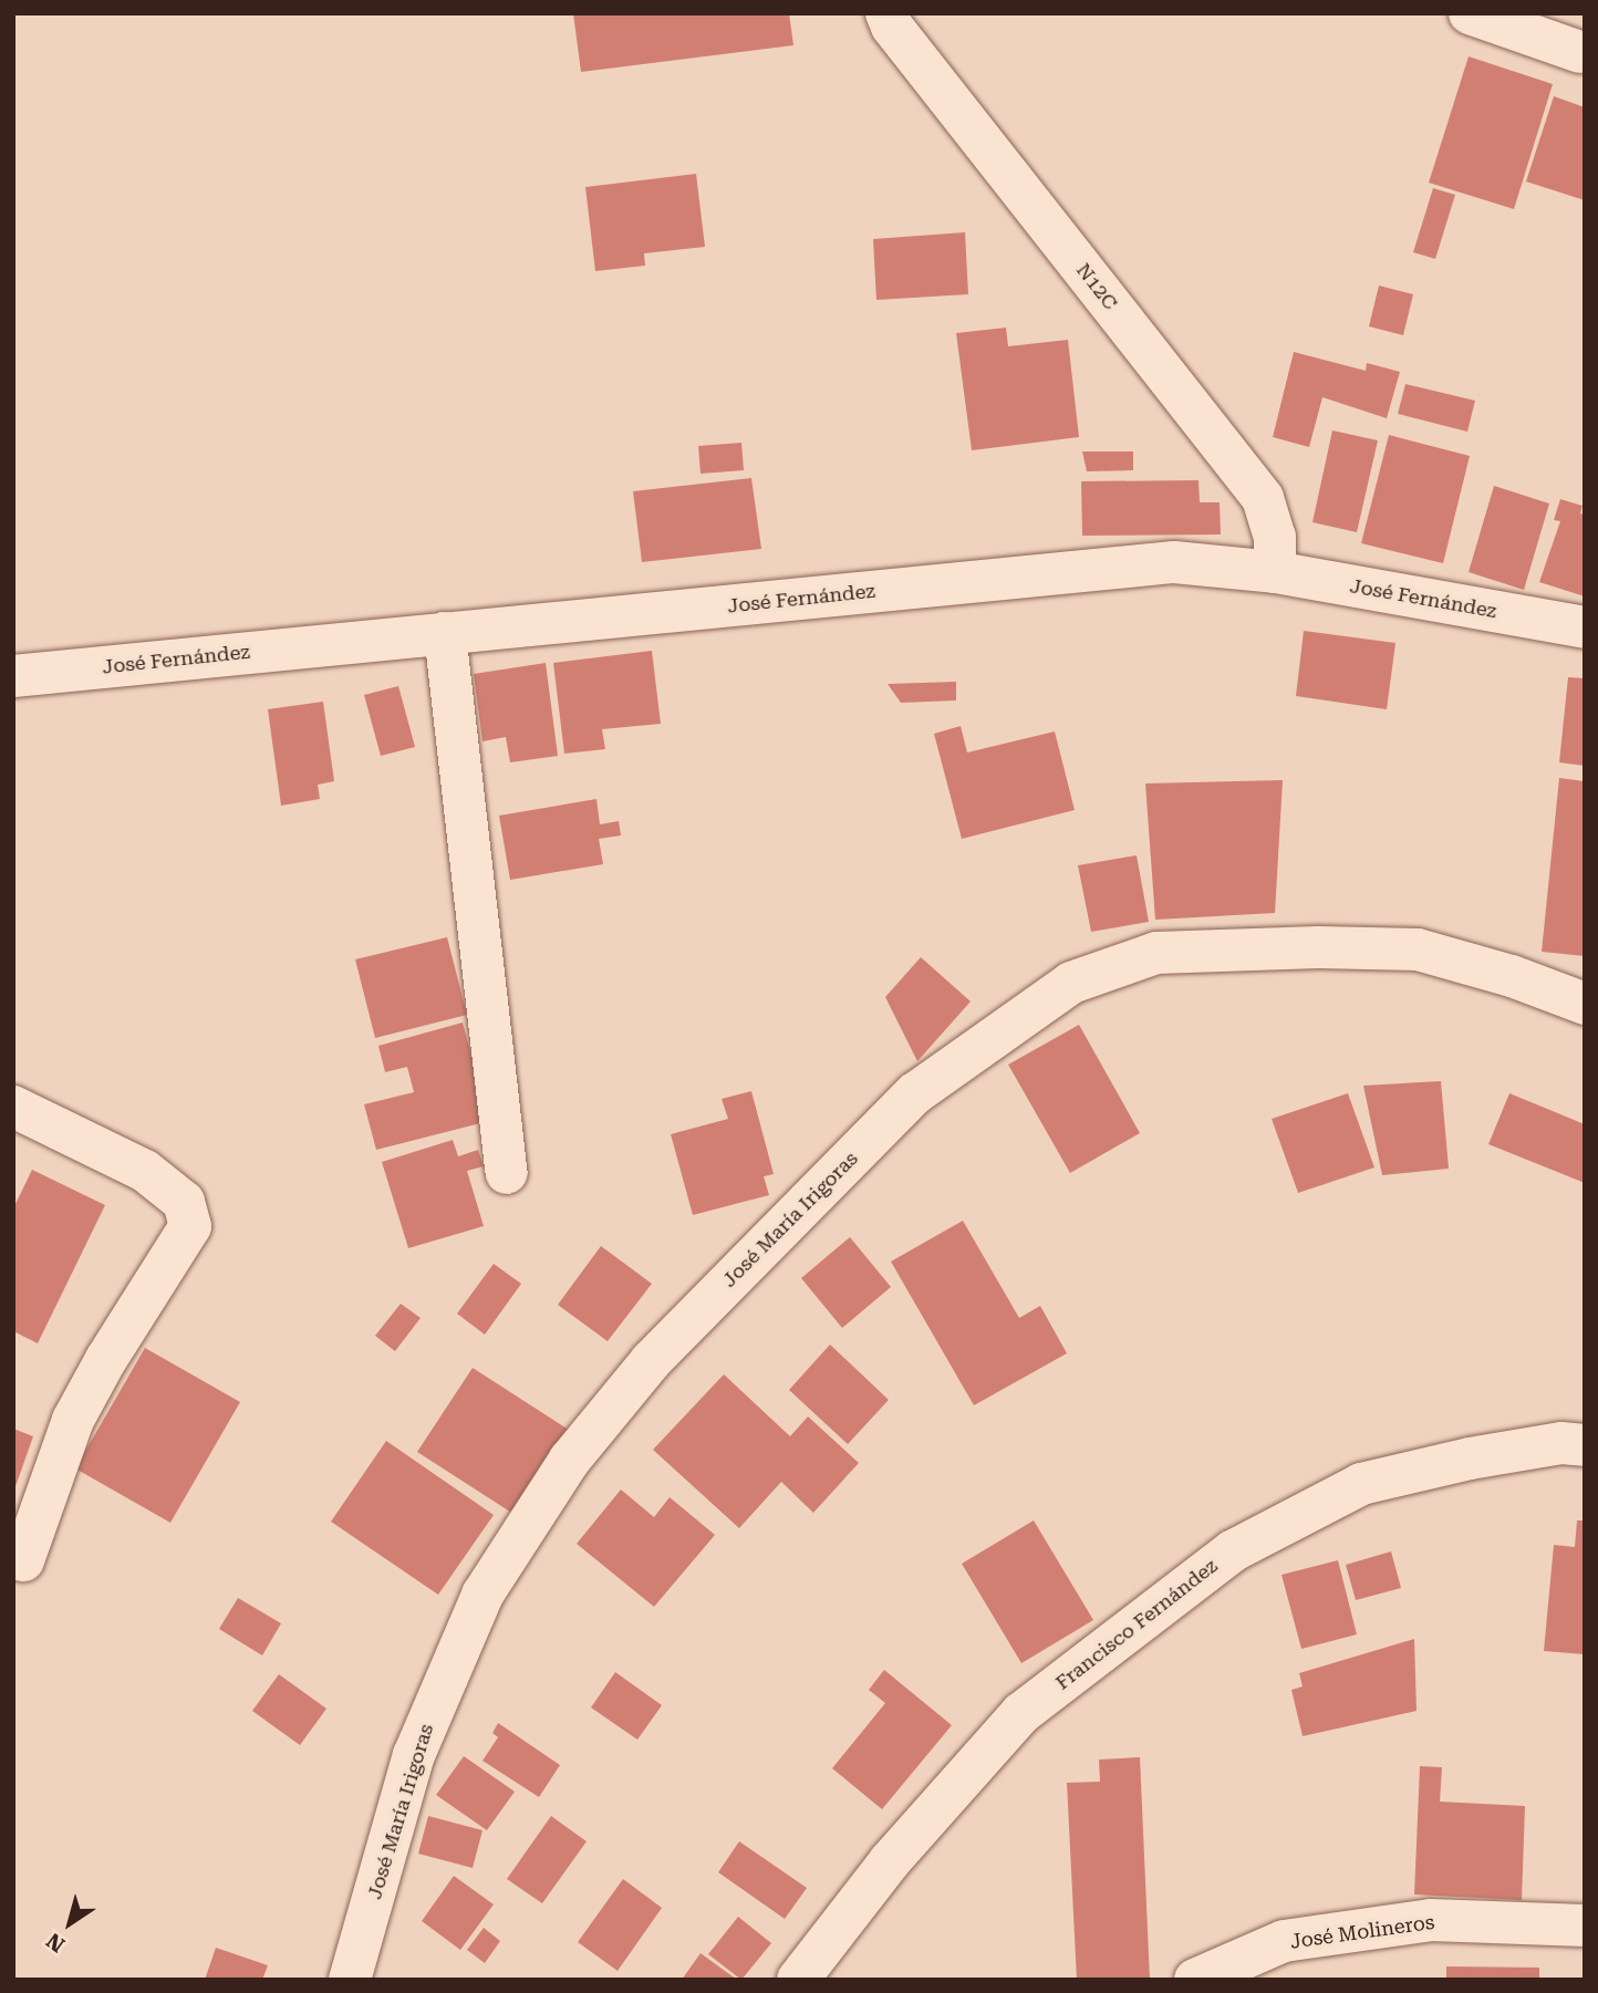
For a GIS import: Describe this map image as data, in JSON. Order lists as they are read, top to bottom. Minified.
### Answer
{"streets":{"street":["N12C","José Fernández","José María Irigoras","Francisco Fernández","José Molineros"]},"crossings":[["N12C","José Fernández"]],"north":"bottom left"}
